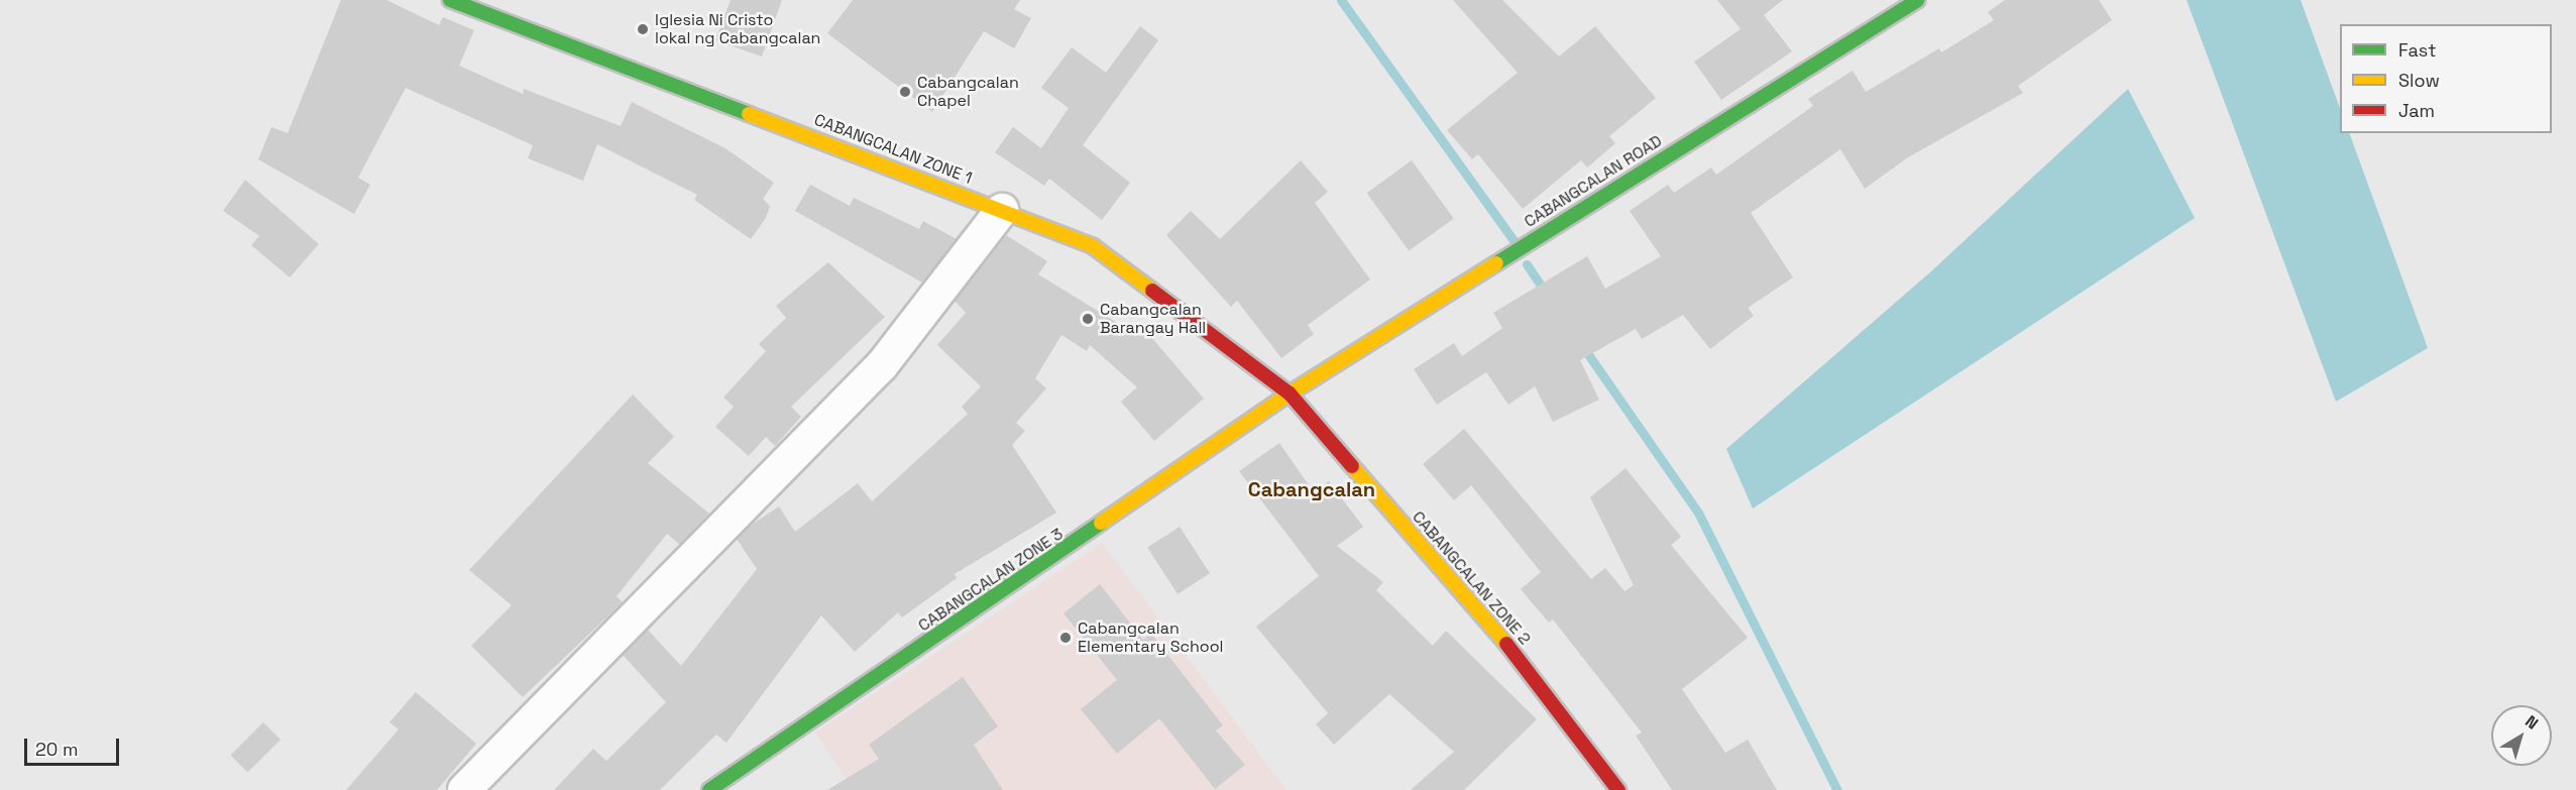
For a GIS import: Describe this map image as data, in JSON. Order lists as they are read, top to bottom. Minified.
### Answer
{"streets":{"street":["CABANGCALAN ZONE 1","CABANGCALAN ROAD","CABANGCALAN ZONE 2","CABANGCALAN ZONE 3"]},"crossings":[["CABANGCALAN ZONE 1","CABANGCALAN ROAD"],["CABANGCALAN ZONE 1","CABANGCALAN ZONE 2"],["CABANGCALAN ZONE 1","CABANGCALAN ZONE 3"],["CABANGCALAN ROAD","CABANGCALAN ZONE 2"],["CABANGCALAN ROAD","CABANGCALAN ZONE 3"],["CABANGCALAN ZONE 2","CABANGCALAN ZONE 3"]],"districts":["Cabangcalan"],"places":["Iglesia Ni Cristo lokal ng Cabangcalan","Cabangcalan Chapel","Cabangcalan Barangay Hall","Cabangcalan Elementary School"],"legend":["Fast","Slow","Jam"],"scale_bar":"20 m","north":"top right"}
